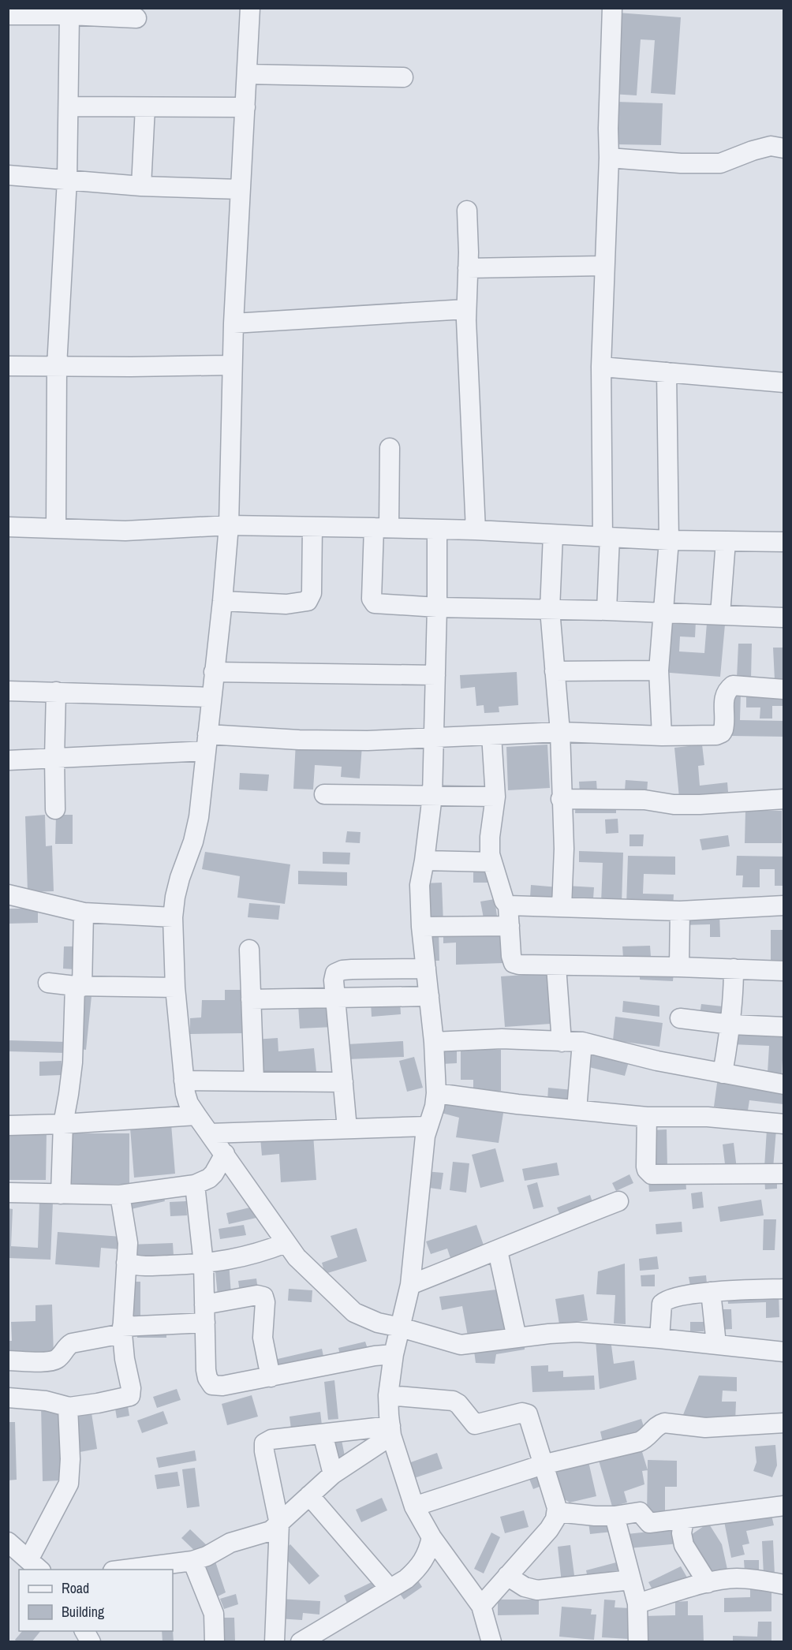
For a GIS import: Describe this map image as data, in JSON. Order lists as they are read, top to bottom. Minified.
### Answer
{"legend":["Road","Building"]}
